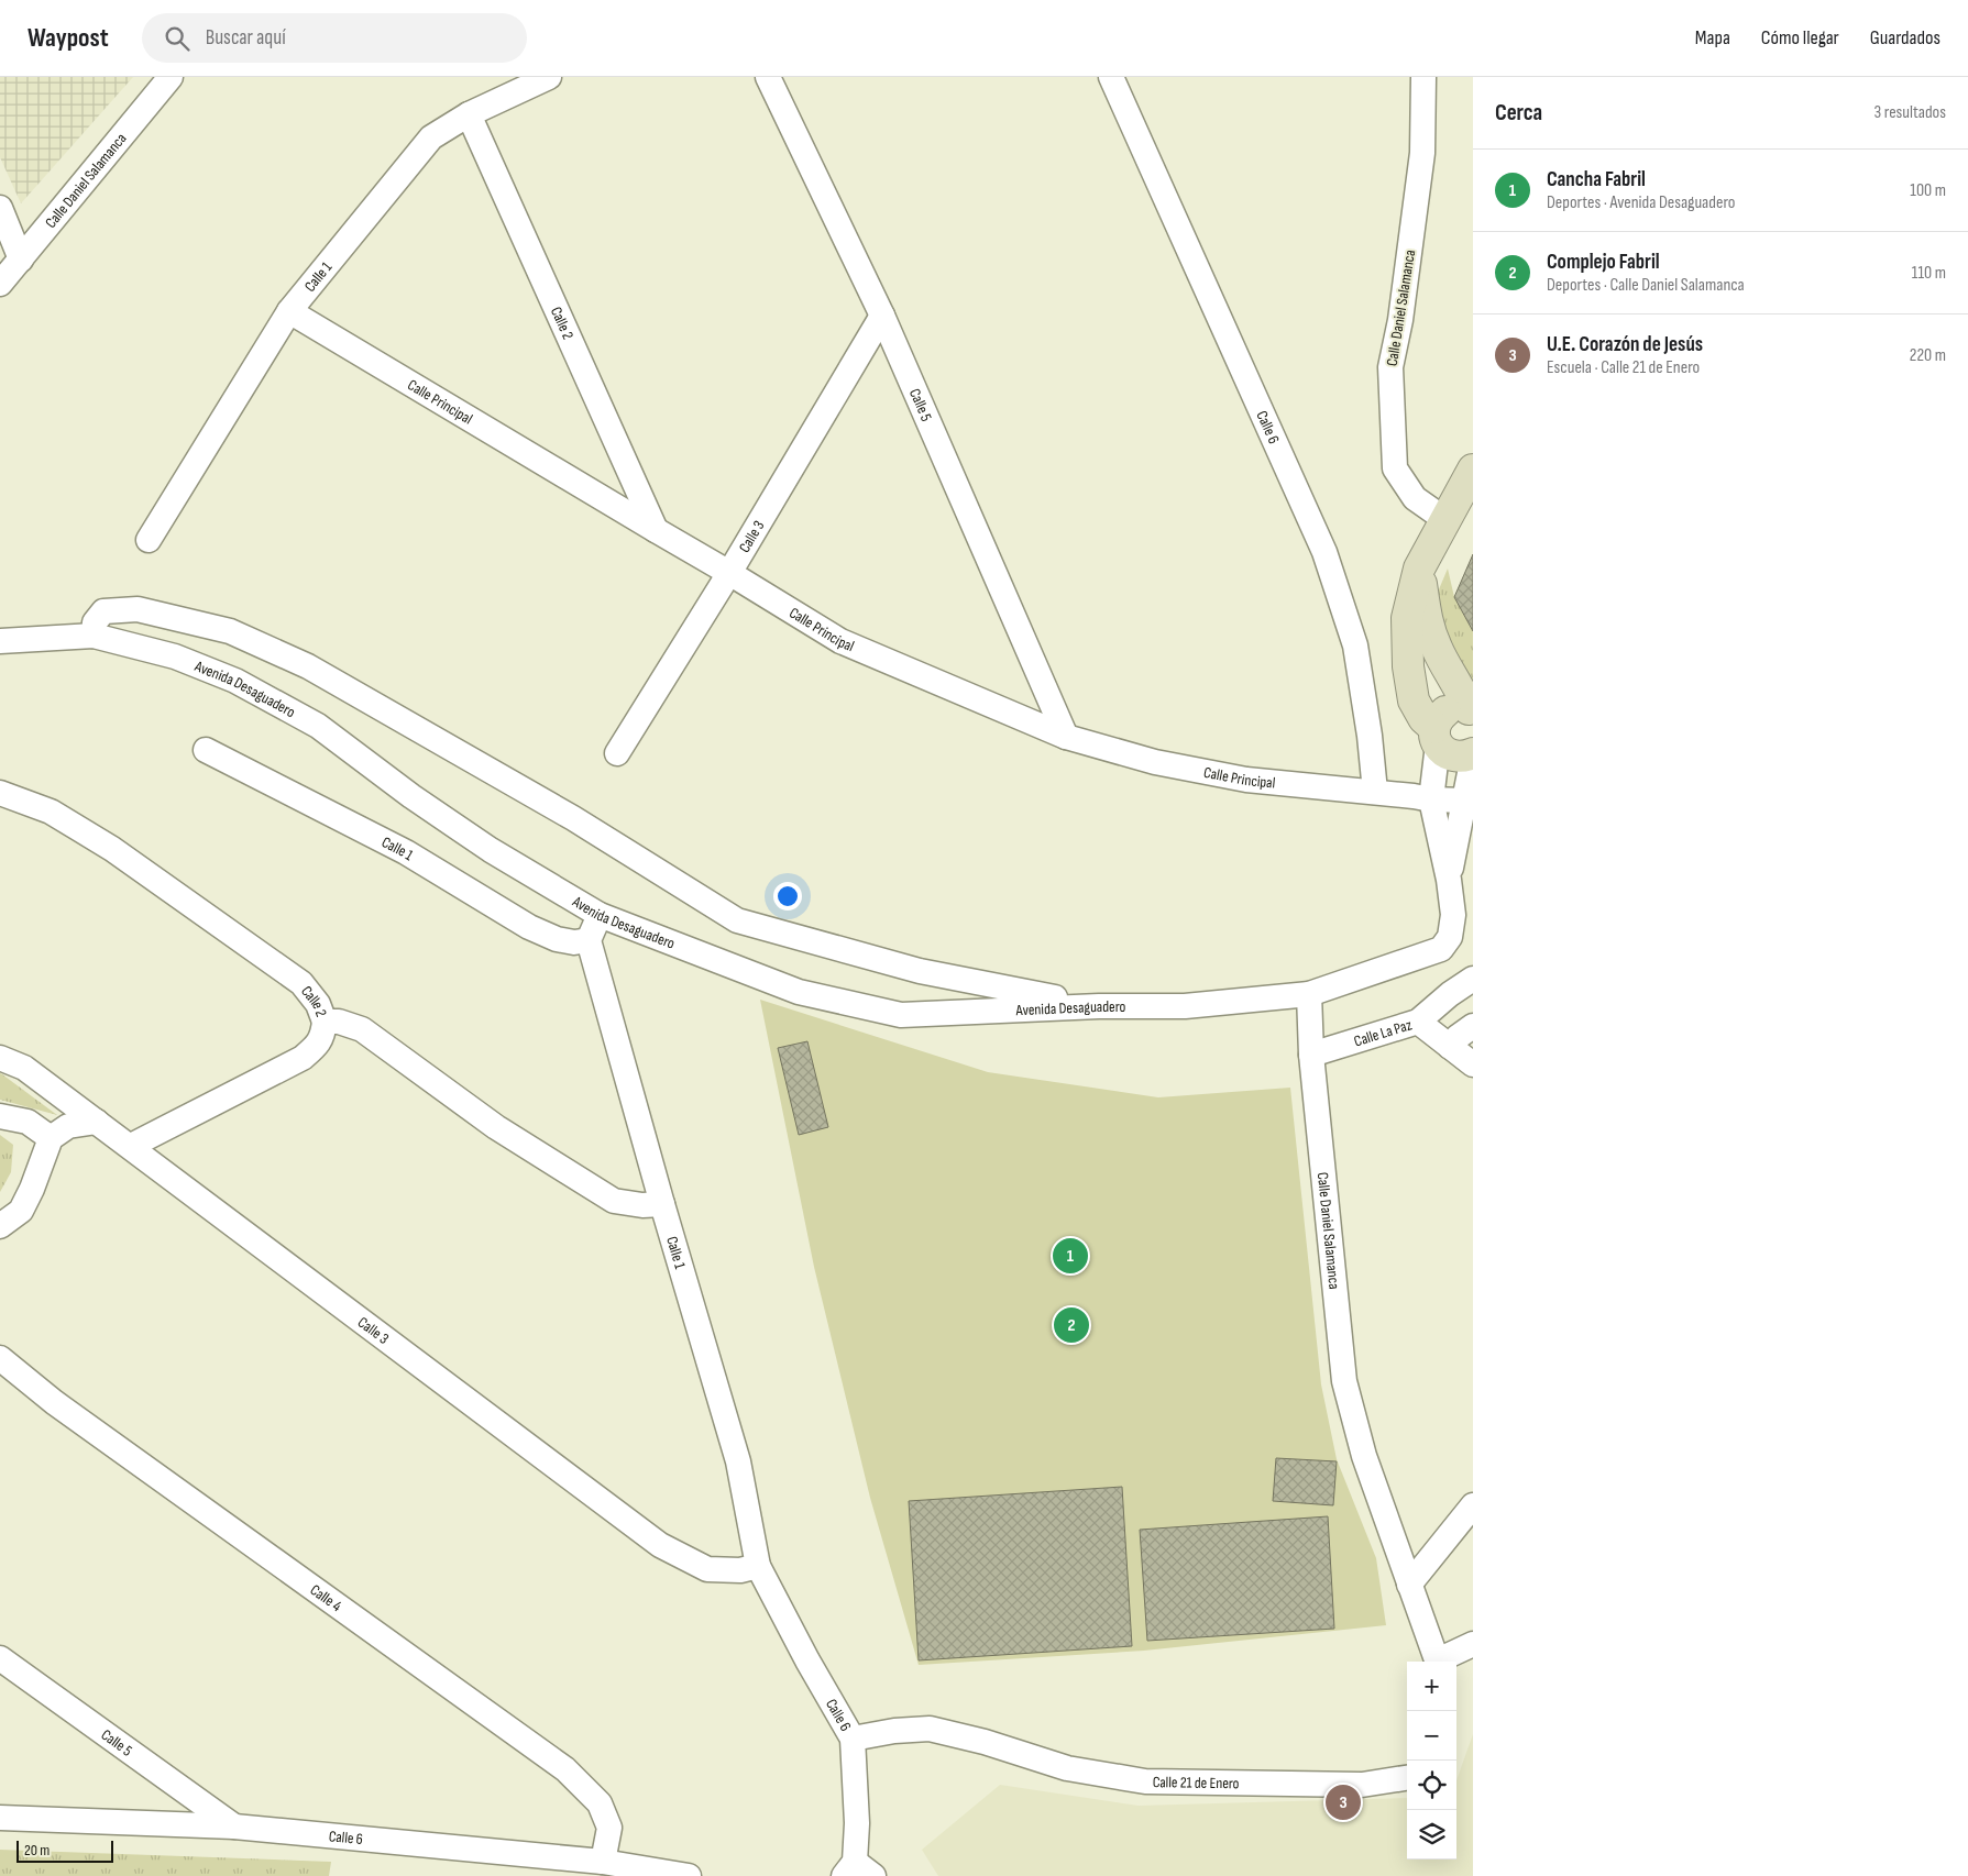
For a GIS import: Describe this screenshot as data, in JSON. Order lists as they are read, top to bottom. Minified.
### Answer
{"streets":{"street":["Calle Daniel Salamanca","Calle 1","Calle 2","Calle Principal","Calle 5","Calle 6","Calle 3","Avenida Desaguadero","Calle La Paz","Calle 4","Calle 21 de Enero"]},"crossings":[["Calle Daniel Salamanca","Avenida Desaguadero"],["Calle Daniel Salamanca","Calle La Paz"],["Calle 1","Calle 2"],["Calle 1","Calle Principal"],["Calle 1","Calle 6"],["Calle 1","Calle 3"],["Calle 2","Calle Principal"],["Calle Principal","Calle 5"],["Calle Principal","Calle 6"],["Calle Principal","Calle 3"],["Calle 5","Calle 6"],["Calle 5","Calle 3"],["Calle 6","Calle 3"],["Calle 6","Calle 4"],["Calle 6","Calle 21 de Enero"]],"scale_bar":"20 m","page":{"header":"Waypost","search":"Buscar aquí","nav":["Mapa","Cómo llegar","Guardados"],"heading":["Cerca","3 resultados"],"list":[{"mark":"1","name":"Cancha Fabril","note":"Deportes · Avenida Desaguadero","value":"100 m"},{"mark":"2","name":"Complejo Fabril","note":"Deportes · Calle Daniel Salamanca","value":"110 m"},{"mark":"3","name":"U.E. Corazón de Jesús","note":"Escuela · Calle 21 de Enero","value":"220 m"}],"pins":["1","2","3"],"map_buttons":["+","−"],"scale":"20 m"}}
